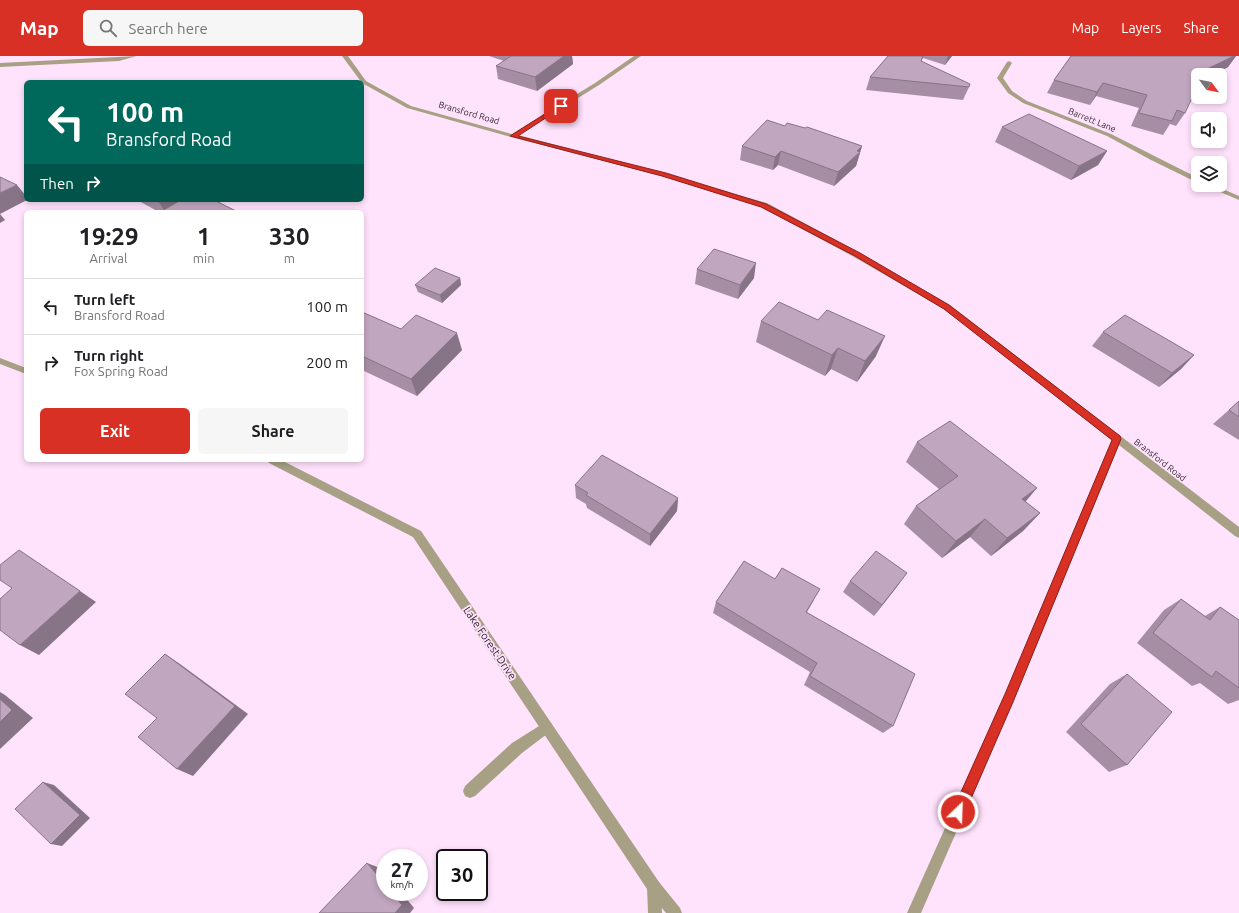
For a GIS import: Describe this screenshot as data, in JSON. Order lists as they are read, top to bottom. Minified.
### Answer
{"streets":{"street":["Bransford Road","Barrett Lane","Lake Forest Drive"]},"north":"bottom right","page":{"header":"Map","search":"Search here","nav":["Map","Layers","Share"],"turn":["100 m","Bransford Road"],"then":"Then","eta":["19:29","Arrival","1","min","330","m"],"list":[{"name":"Turn left","note":"Bransford Road","value":"100 m"},{"name":"Turn right","note":"Fox Spring Road","value":"200 m"}],"buttons":["Exit","Share"],"speed":"27 km/h","limit":"30"}}
